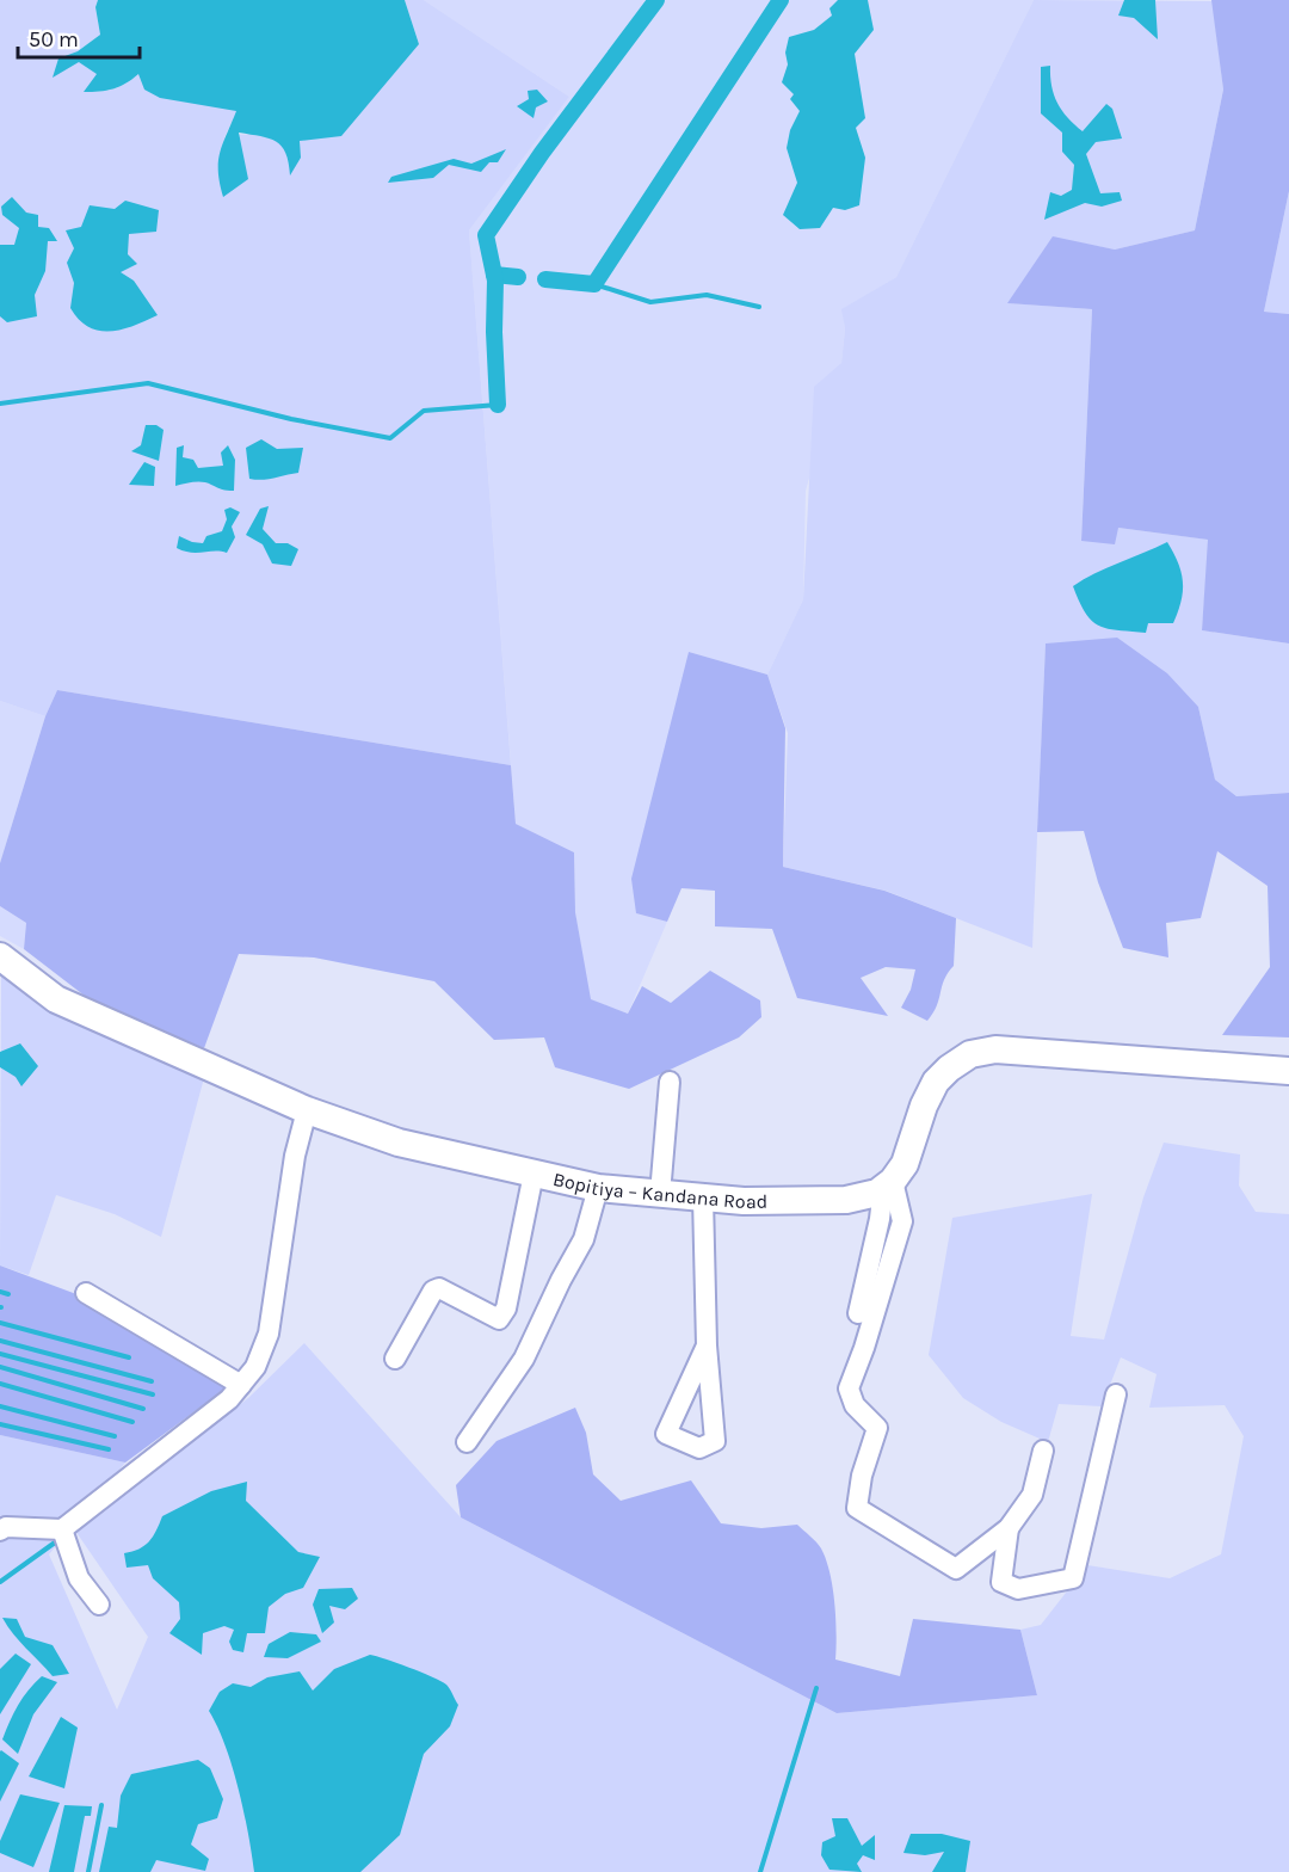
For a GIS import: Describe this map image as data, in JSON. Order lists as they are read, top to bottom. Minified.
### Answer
{"streets":{"main road":["Bopitiya – Kandana Road"]},"scale_bar":"50 m"}
